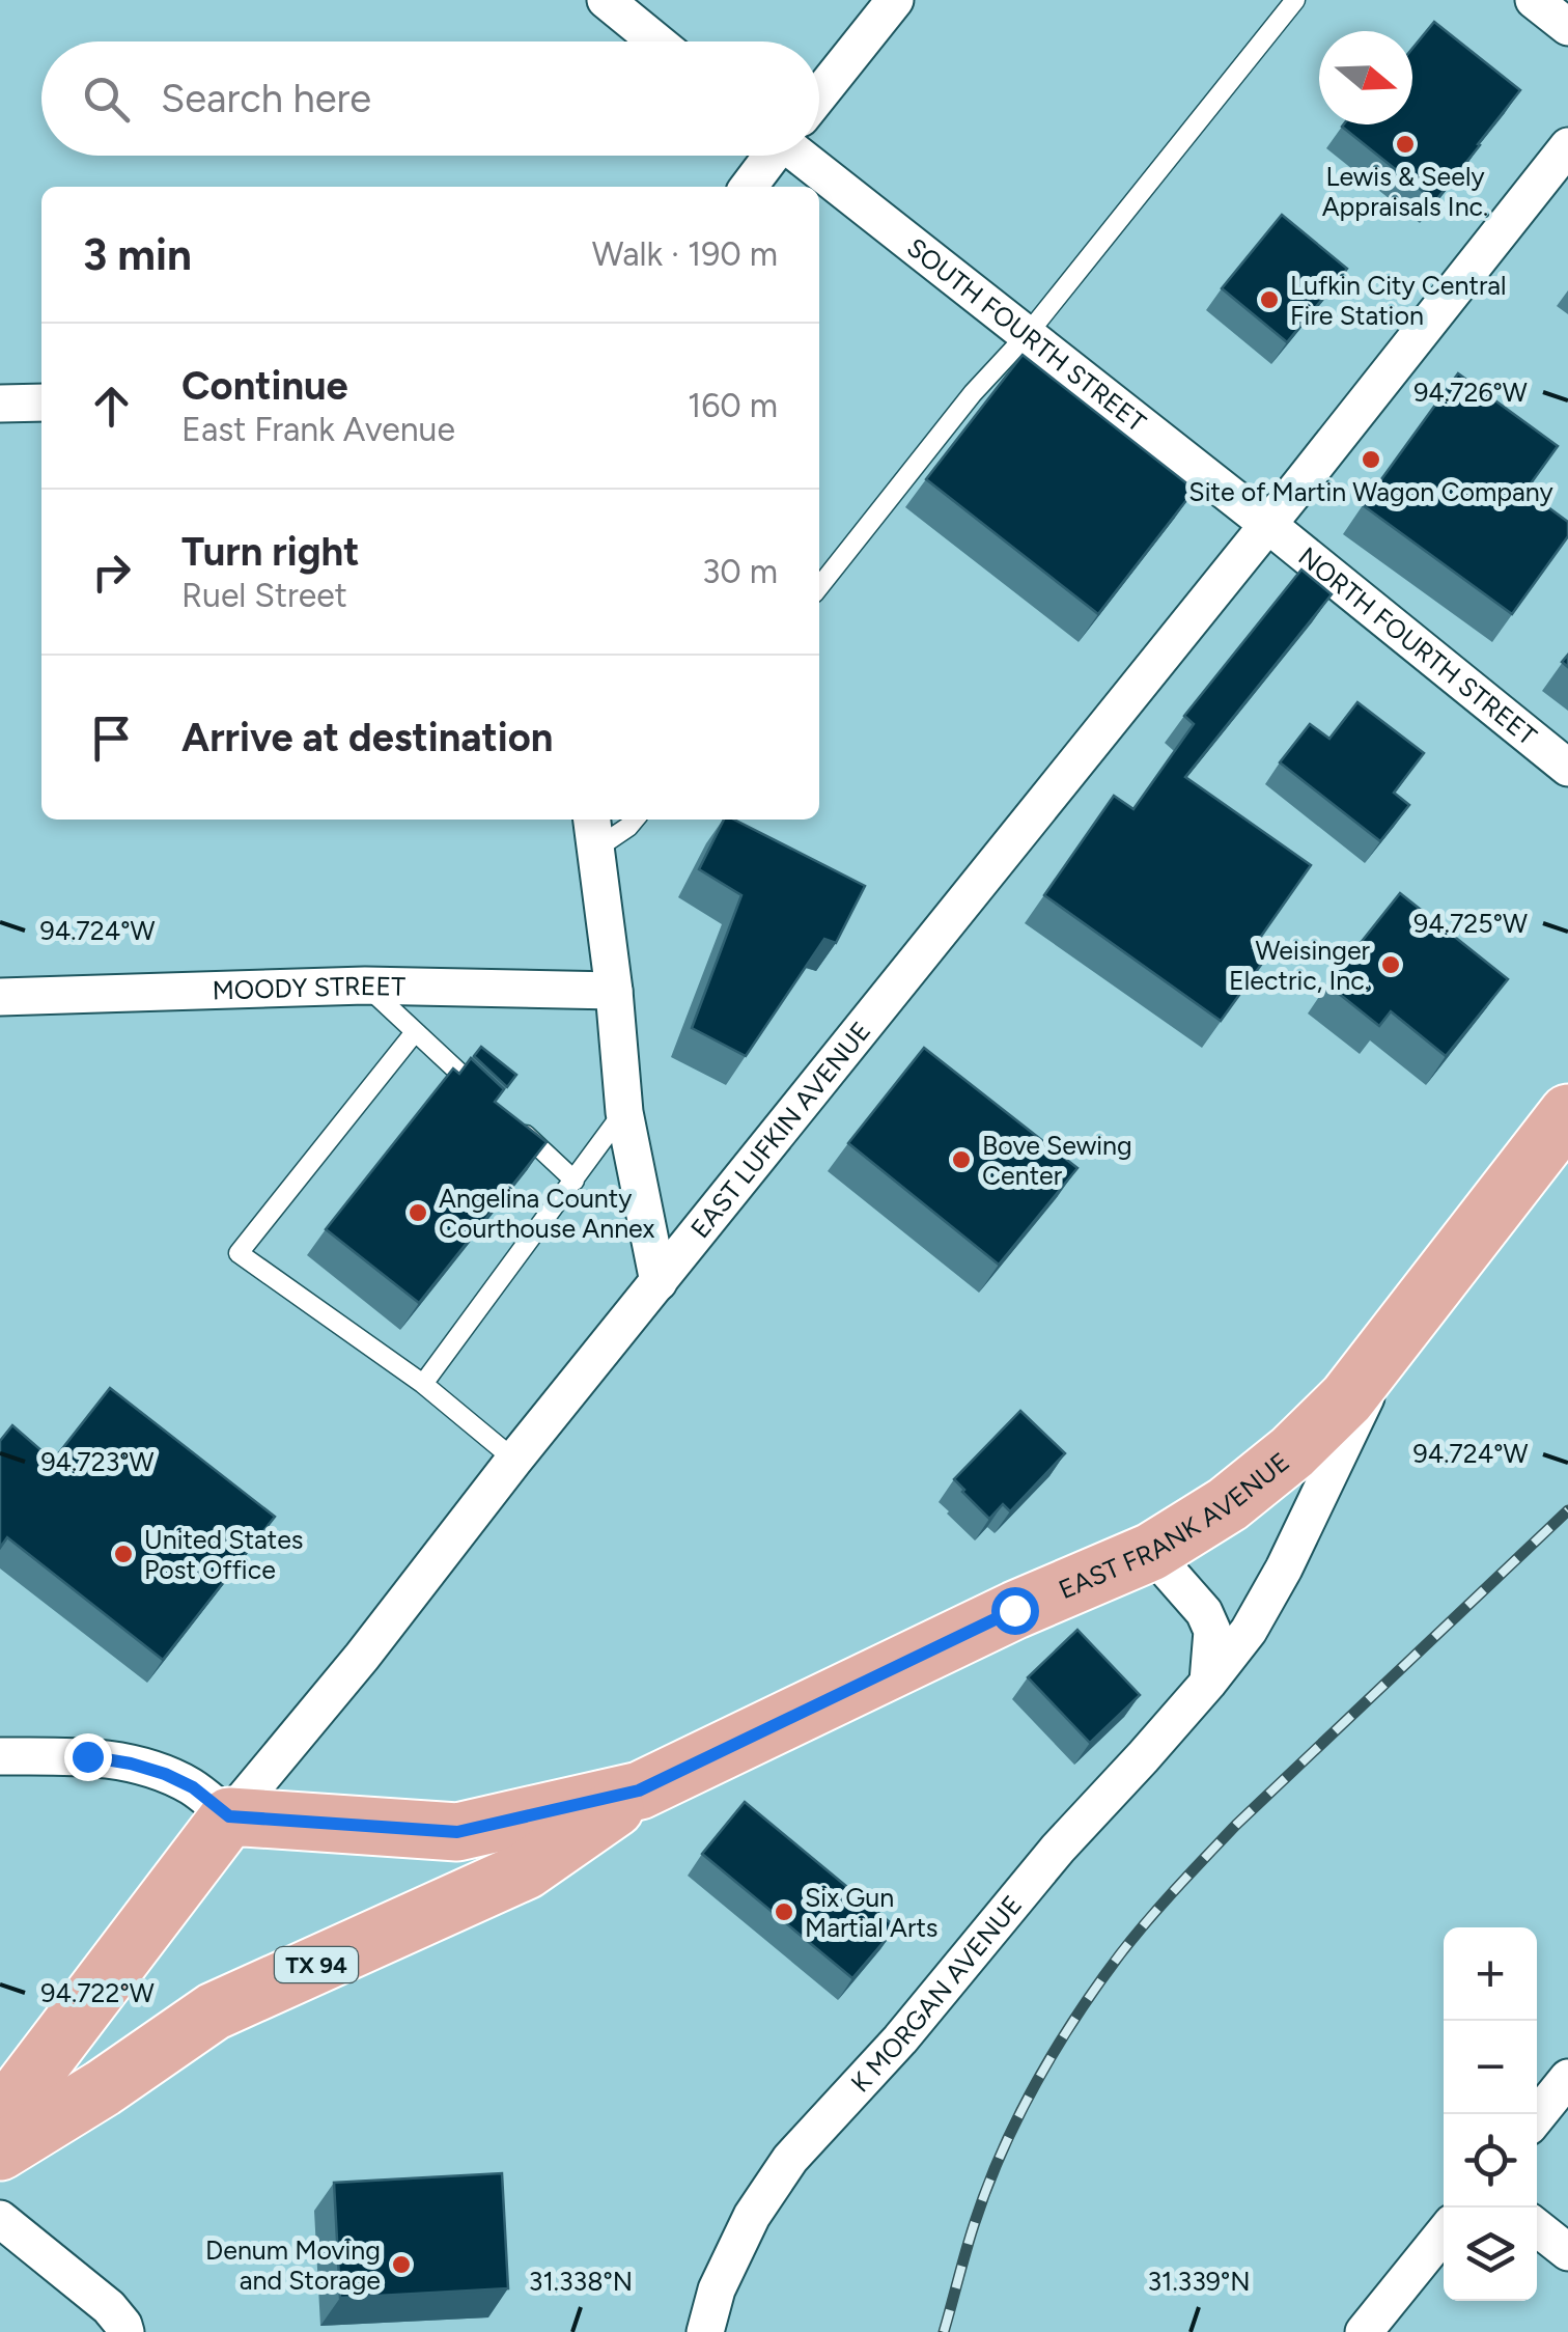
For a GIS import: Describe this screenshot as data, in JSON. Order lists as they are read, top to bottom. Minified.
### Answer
{"streets":{"main road":["EAST LUFKIN AVENUE","EAST FRANK AVENUE","TX 94"],"street":["SOUTH FOURTH STREET","NORTH FOURTH STREET","MOODY STREET","K MORGAN AVENUE"]},"crossings":[["SOUTH FOURTH STREET","NORTH FOURTH STREET"],["SOUTH FOURTH STREET","EAST LUFKIN AVENUE"],["NORTH FOURTH STREET","EAST LUFKIN AVENUE"],["EAST LUFKIN AVENUE","EAST FRANK AVENUE"],["EAST FRANK AVENUE","TX 94"],["EAST FRANK AVENUE","K MORGAN AVENUE"]],"places":["Lewis & Seely Appraisals Inc.","Lufkin City Central Fire Station","Site of Martin Wagon Company","Weisinger Electric, Inc.","Bove Sewing Center","Angelina County Courthouse Annex","United States Post Office","Six Gun Martial Arts","Denum Moving and Storage"],"north":"right","page":{"search":"Search here","heading":["3 min","Walk · 190 m"],"list":[["Continue","East Frank Avenue","160 m"],["Turn right","Ruel Street","30 m"],"Arrive at destination"],"map_buttons":["+","−"]},"coordinates":["94.726°W","94.725°W","94.724°W","94.723°W","94.722°W","31.338°N","31.339°N"]}
